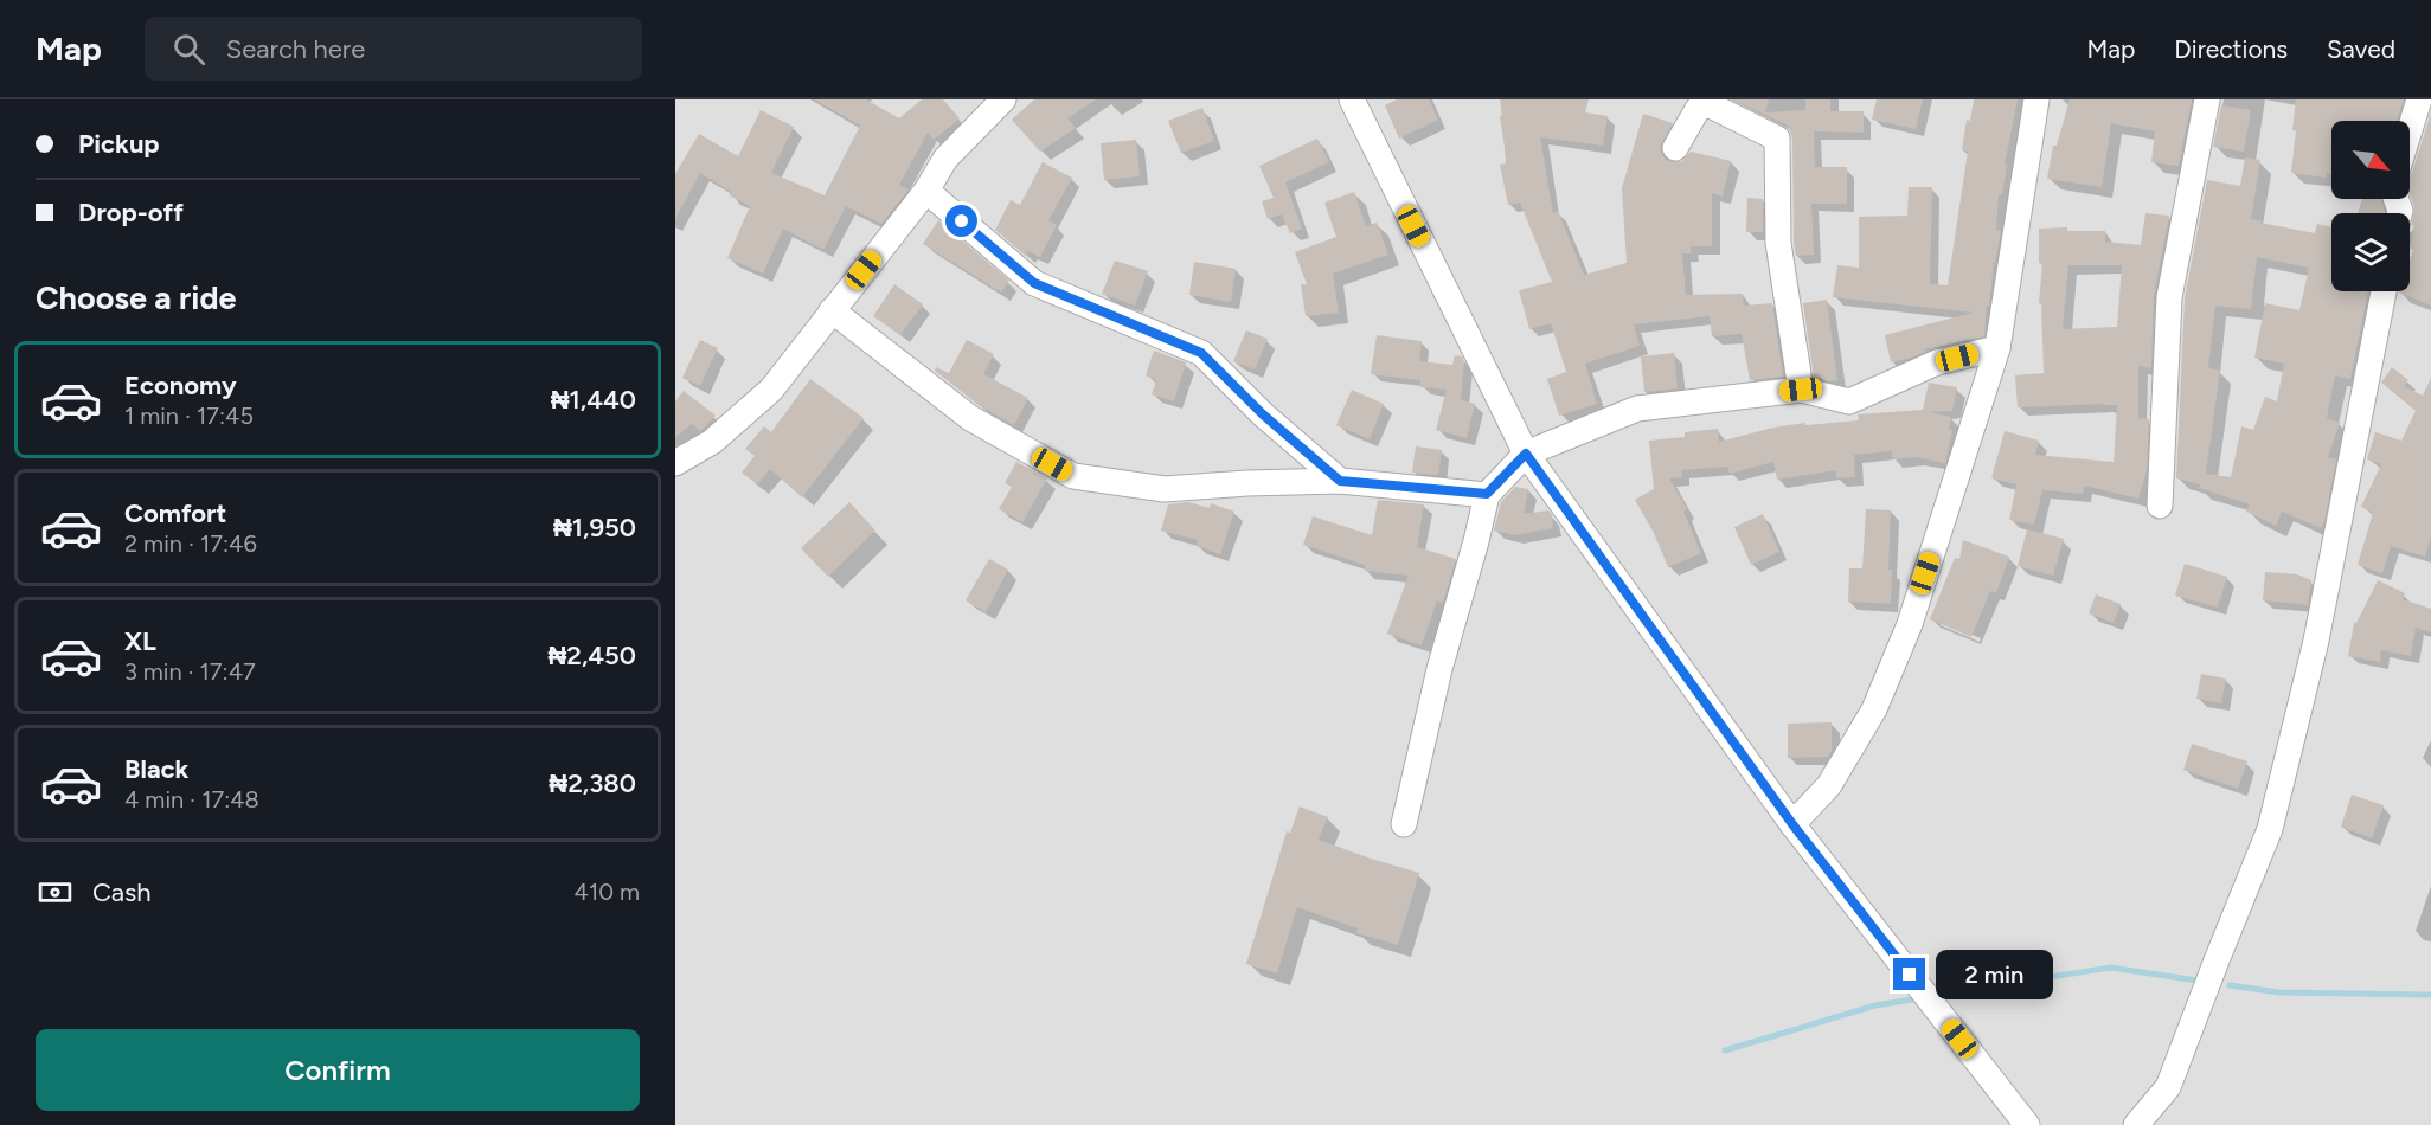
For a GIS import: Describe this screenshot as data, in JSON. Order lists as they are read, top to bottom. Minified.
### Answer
{"north":"bottom right","page":{"header":"Map","search":"Search here","nav":["Map","Directions","Saved"],"banner":["Pickup","Drop-off"],"heading":"Choose a ride","list":[{"name":"Economy","note":"1 min · 17:45","value":"₦1,440"},{"name":"Comfort","note":"2 min · 17:46","value":"₦1,950"},{"name":"XL","note":"3 min · 17:47","value":"₦2,450"},{"name":"Black","note":"4 min · 17:48","value":"₦2,380"}],"pay":["Cash","410 m"],"bubble":"2 min","buttons":"Confirm"}}
